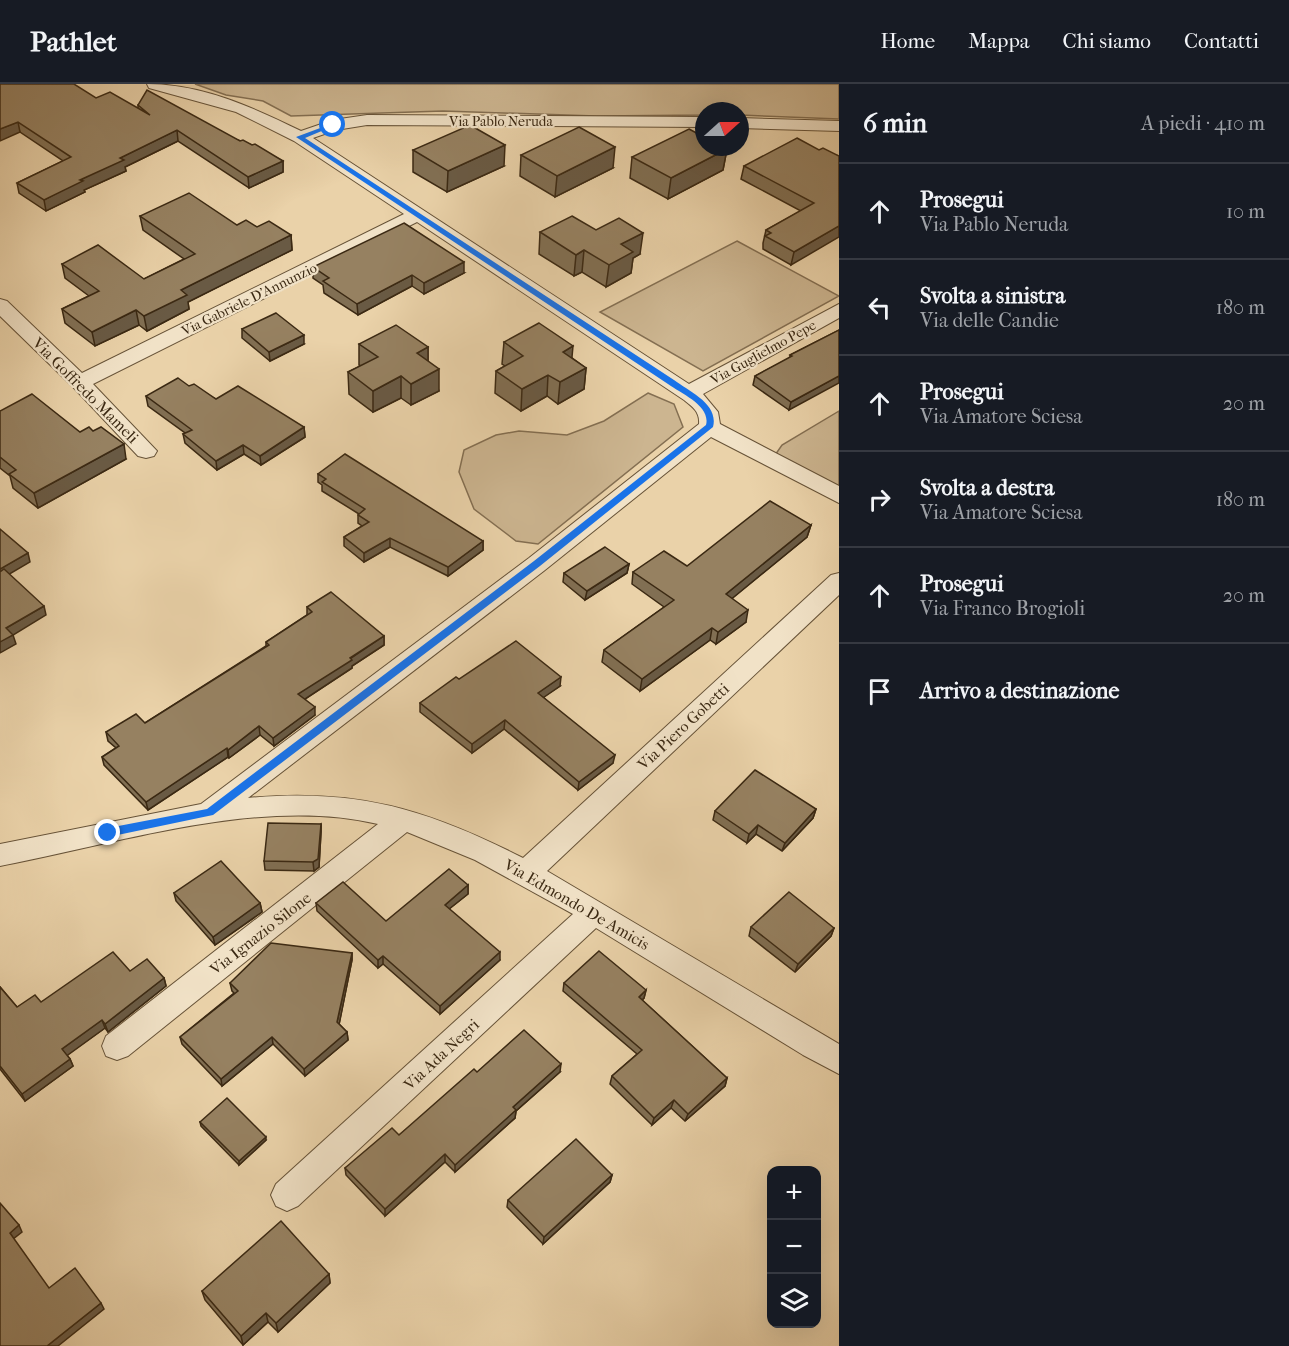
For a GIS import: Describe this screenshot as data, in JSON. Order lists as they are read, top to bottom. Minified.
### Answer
{"streets":{"street":["Via Pablo Neruda","Via Gabriele D'Annunzio","Via Guglielmo Pepe","Via Goffredo Mameli","Via Piero Gobetti","Via Edmondo De Amicis","Via Ignazio Silone","Via Ada Negri"]},"crossings":[["Via Gabriele D'Annunzio","Via Goffredo Mameli"],["Via Piero Gobetti","Via Edmondo De Amicis"],["Via Edmondo De Amicis","Via Ignazio Silone"],["Via Edmondo De Amicis","Via Ada Negri"]],"north":"right","page":{"header":"Pathlet","nav":["Home","Mappa","Chi siamo","Contatti"],"heading":["6 min","A piedi · 410 m"],"list":[["Prosegui","Via Pablo Neruda","10 m"],["Svolta a sinistra","Via delle Candie","180 m"],["Prosegui","Via Amatore Sciesa","20 m"],["Svolta a destra","Via Amatore Sciesa","180 m"],["Prosegui","Via Franco Brogioli","20 m"],"Arrivo a destinazione"],"map_buttons":["+","−"]}}
